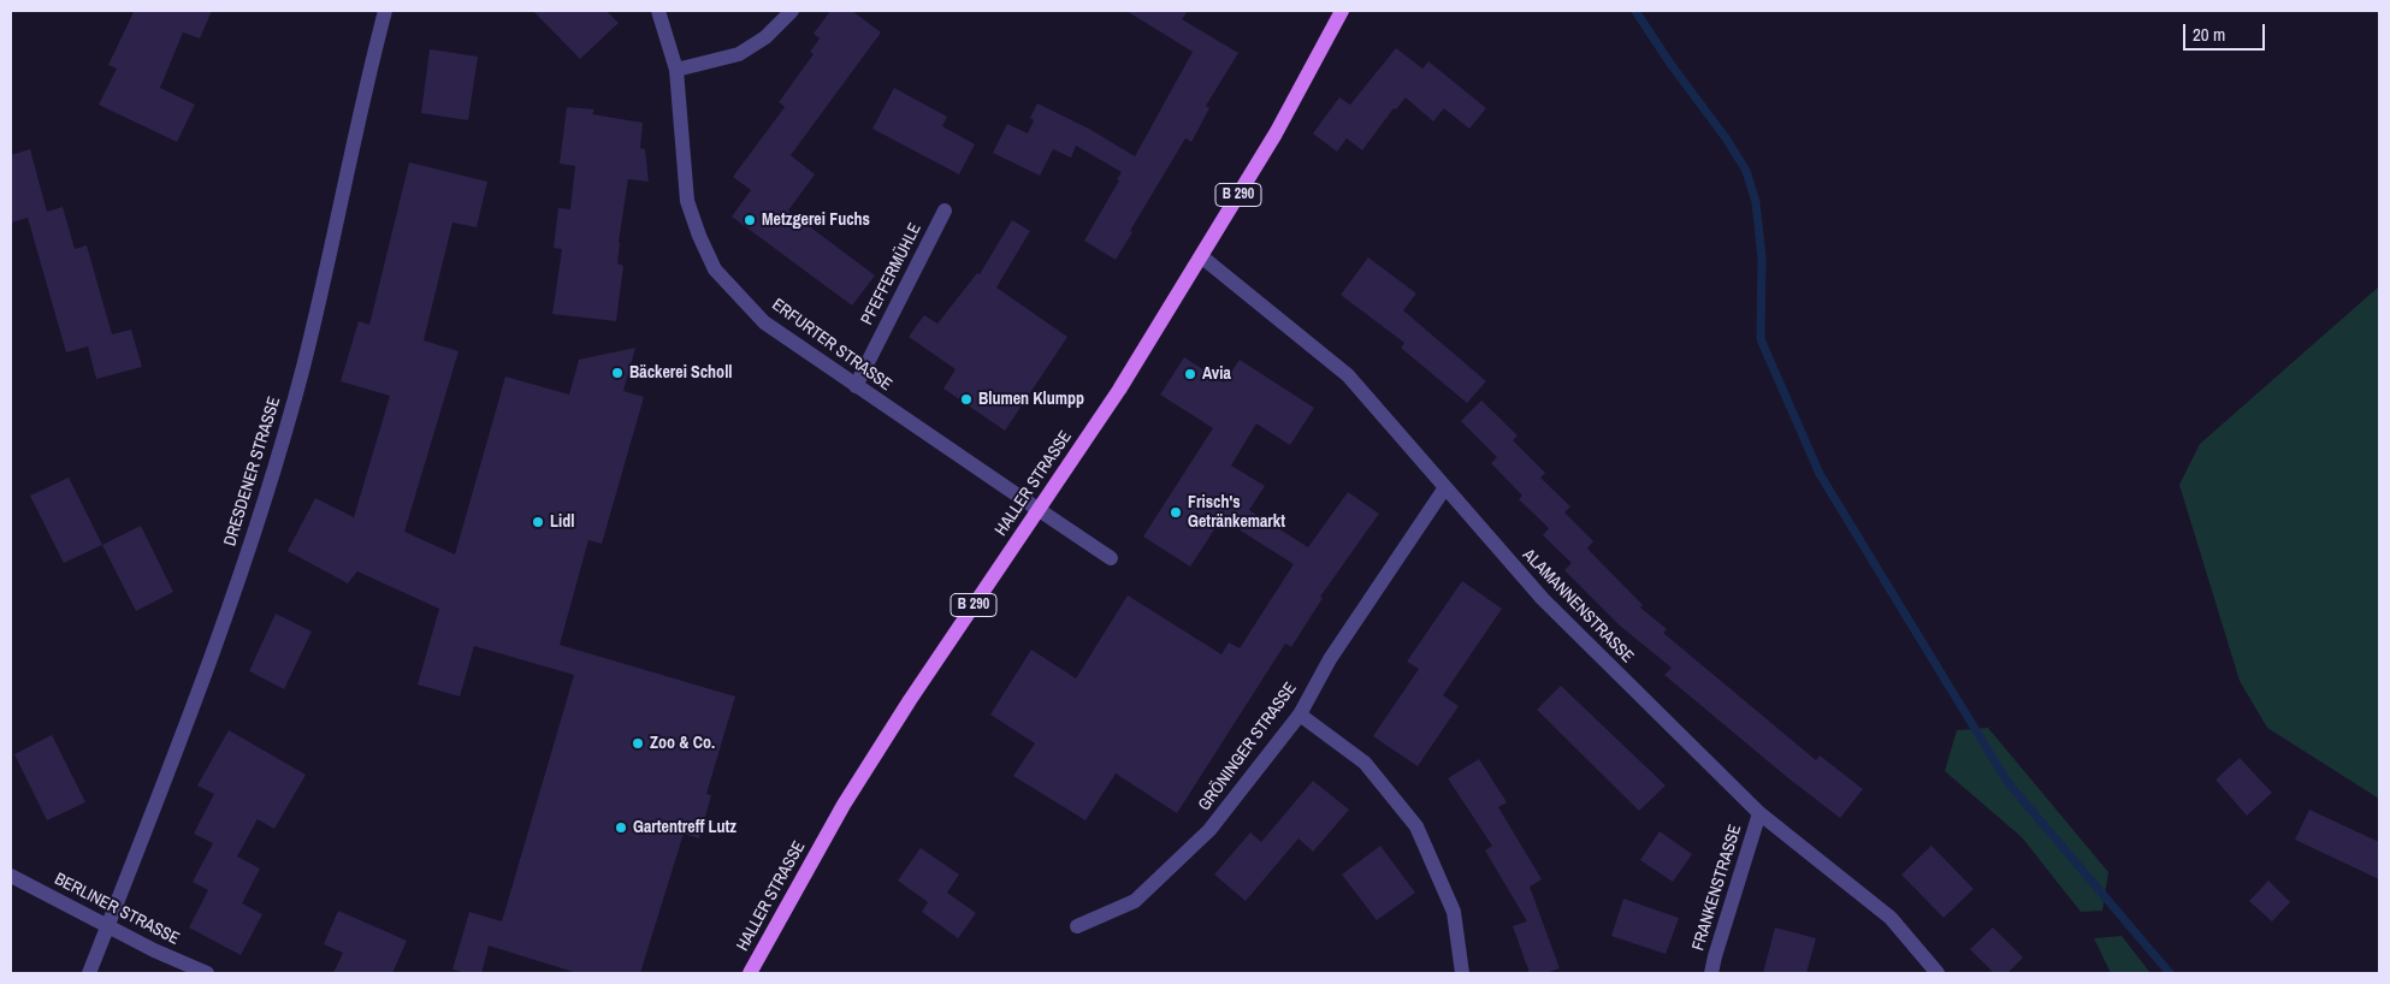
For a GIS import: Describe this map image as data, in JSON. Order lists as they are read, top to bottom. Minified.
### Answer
{"streets":{"main road":["B 290","HALLER STRASSE"],"street":["PFEFFERMÜHLE","ERFURTER STRASSE","DRESDENER STRASSE","ALAMANNENSTRASSE","GRÖNINGER STRASSE","FRANKENSTRASSE","BERLINER STRASSE"]},"crossings":[["PFEFFERMÜHLE","ERFURTER STRASSE"],["ERFURTER STRASSE","HALLER STRASSE"],["DRESDENER STRASSE","BERLINER STRASSE"],["HALLER STRASSE","ALAMANNENSTRASSE"],["ALAMANNENSTRASSE","GRÖNINGER STRASSE"],["ALAMANNENSTRASSE","FRANKENSTRASSE"]],"places":["Metzgerei Fuchs","Bäckerei Scholl","Avia","Blumen Klumpp","Frisch's Getränkemarkt","Lidl","Zoo & Co.","Gartentreff Lutz"],"scale_bar":"20 m"}
